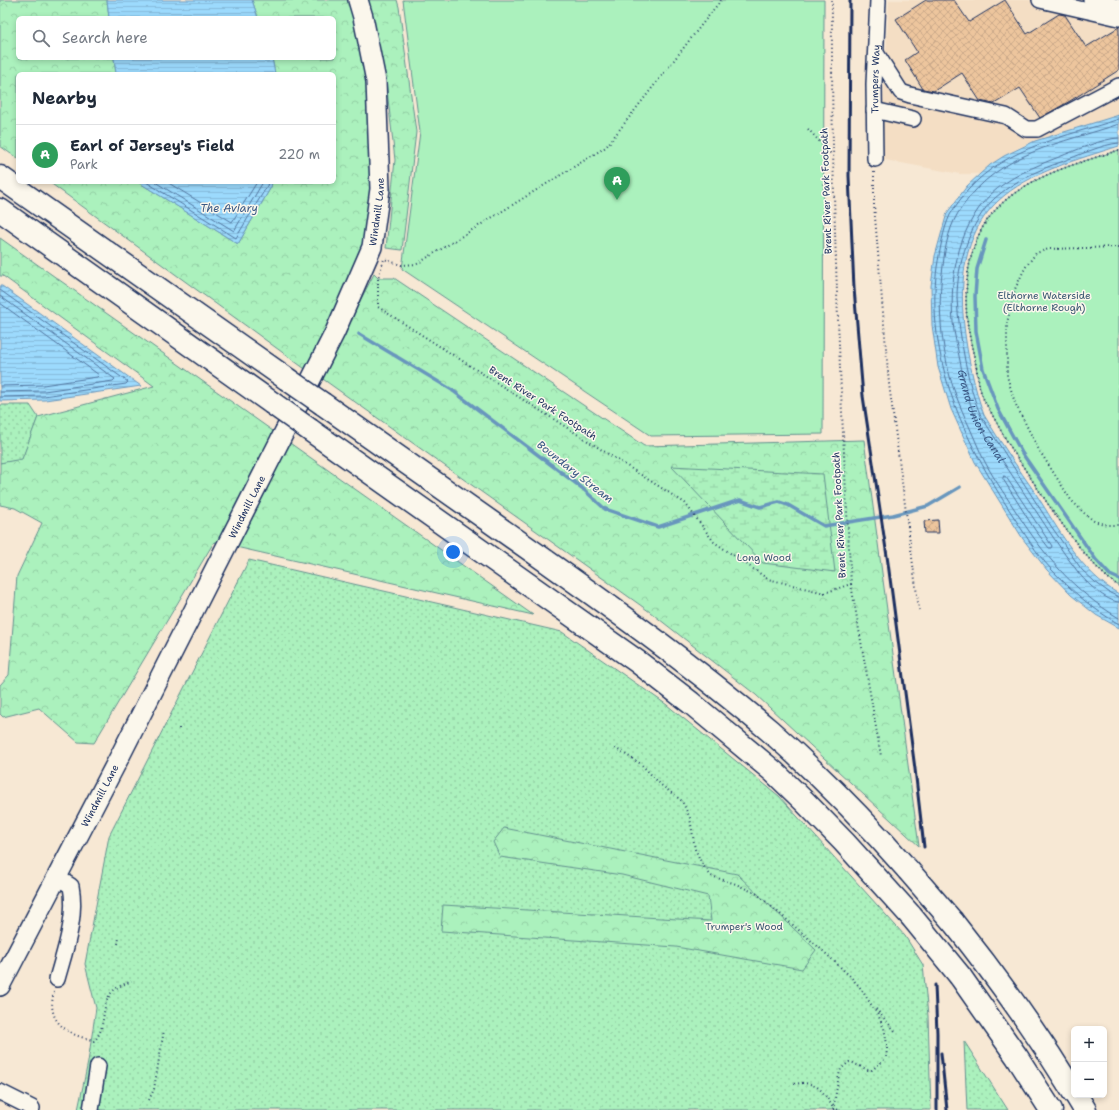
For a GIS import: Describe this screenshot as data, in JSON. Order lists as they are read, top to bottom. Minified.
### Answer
{"streets":{"main road":["Windmill Lane"],"street":["Trumpers Way"],"path":["Brent River Park Footpath"]},"water":["The Aviary","Grand Union Canal","Boundary Stream"],"parks":["Elthorne Waterside (Elthorne Rough)","Long Wood","Trumper's Wood"],"page":{"search":"Search here","heading":"Nearby","list":[{"mark":"A","name":"Earl of Jersey's Field","note":"Park","value":"220 m"}],"pins":"A","map_buttons":["+","−"]}}
